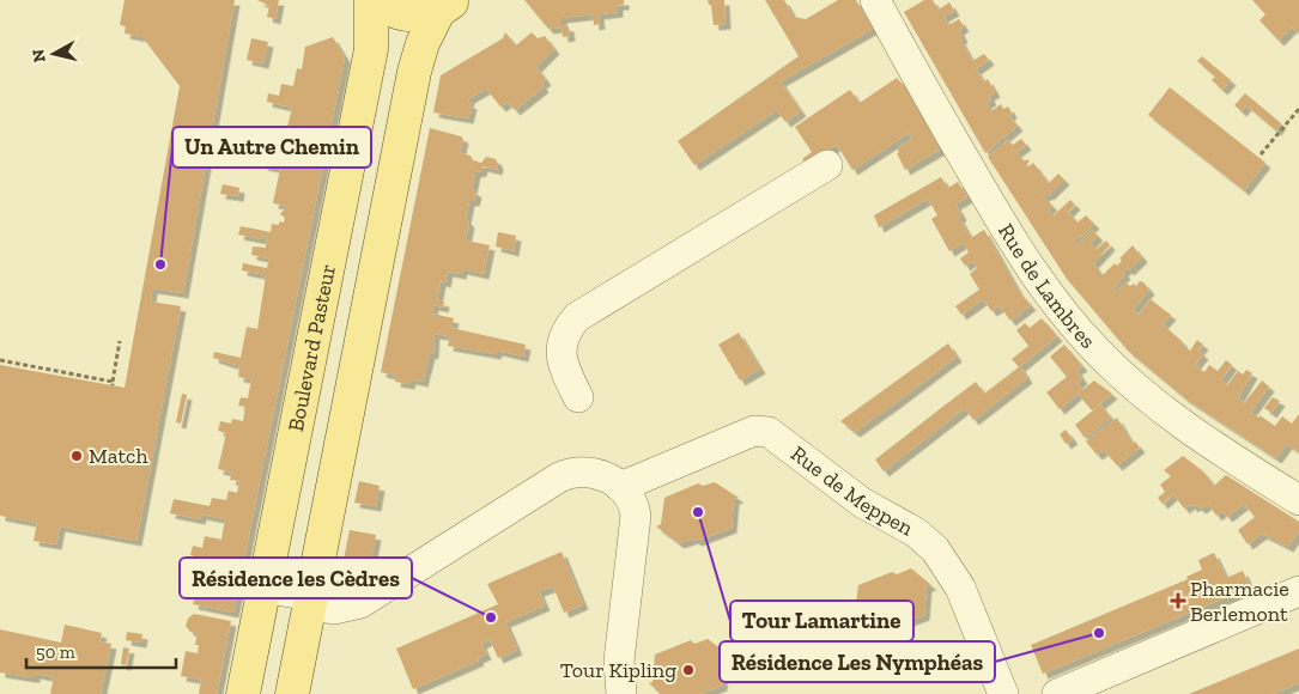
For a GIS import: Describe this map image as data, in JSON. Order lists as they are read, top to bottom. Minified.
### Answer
{"streets":{"main road":["Boulevard Pasteur"],"street":["Rue de Lambres","Rue de Meppen"]},"places":{"other":["Un Autre Chemin","Match","Tour Lamartine","Résidence les Cèdres","Résidence Les Nymphéas","Tour Kipling"],"health":["Pharmacie Berlemont"]},"scale_bar":"50 m","north":"left"}
